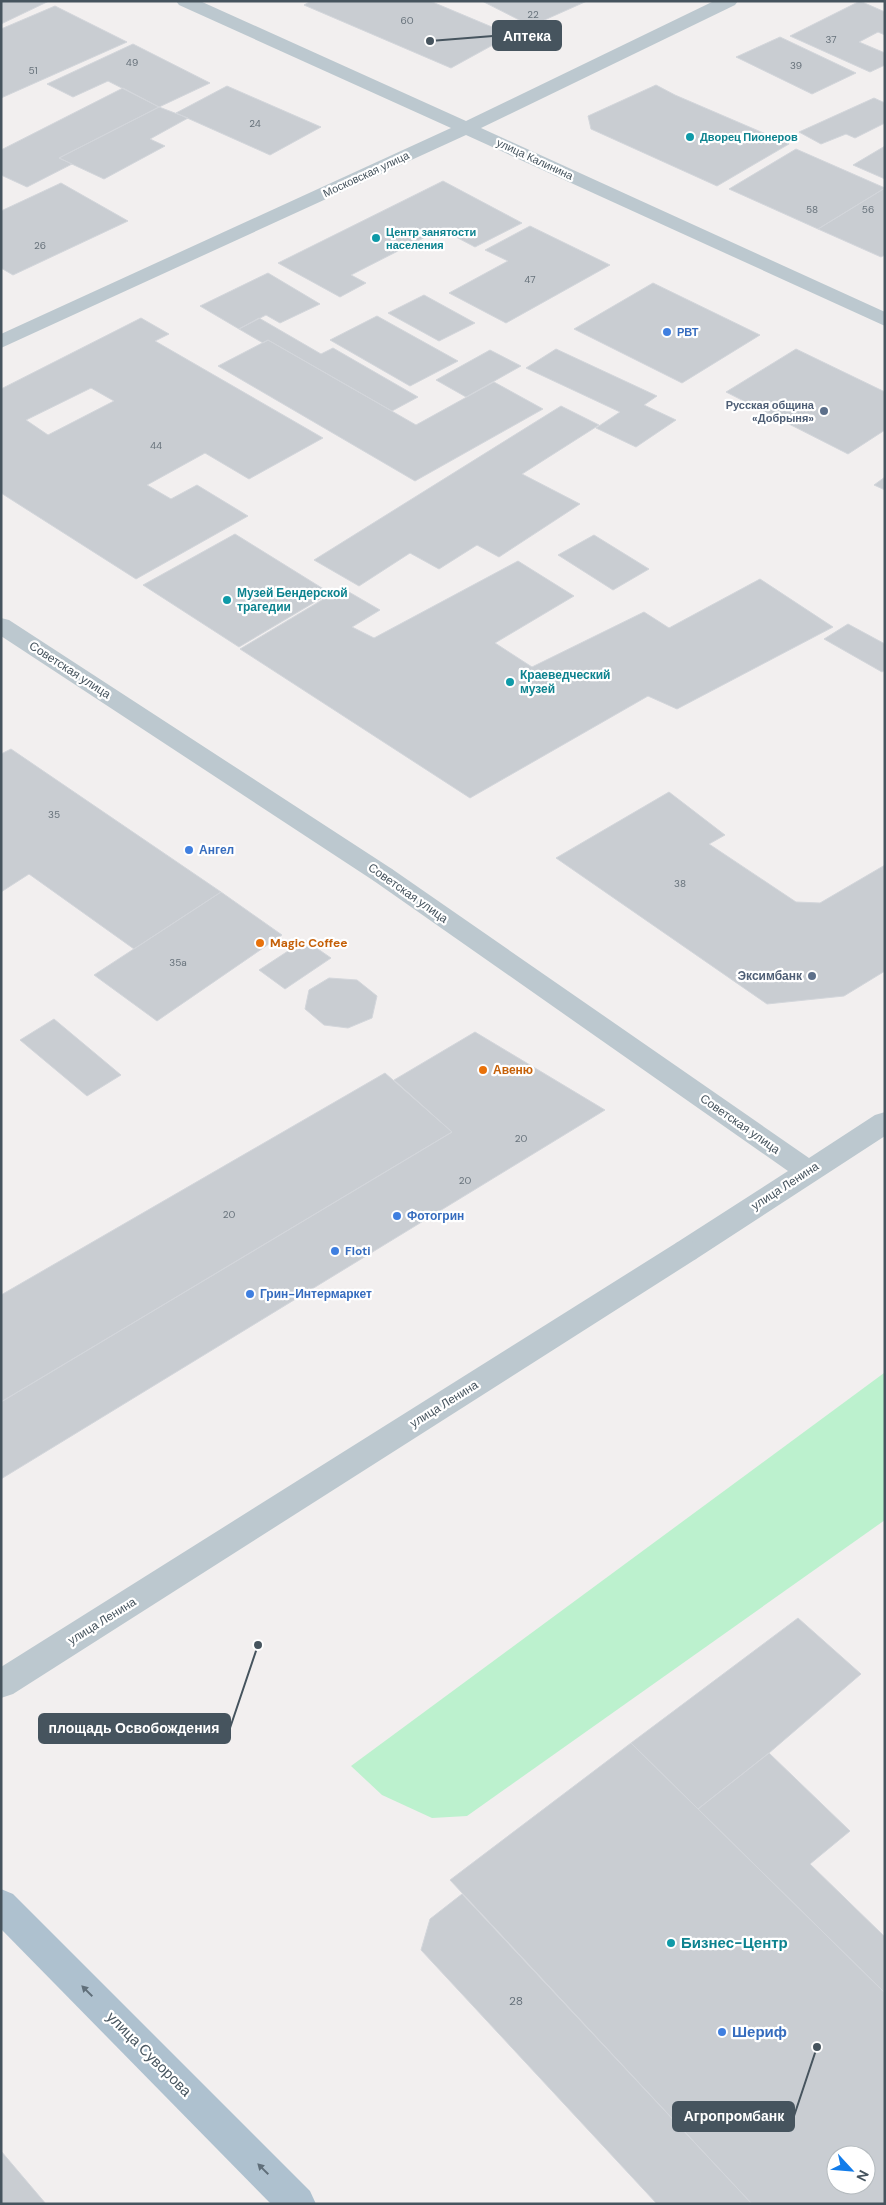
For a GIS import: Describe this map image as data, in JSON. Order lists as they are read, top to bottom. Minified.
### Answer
{"streets":{"main road":["улица Суворова"],"street":["улица Калинина","Московская улица","Советская улица","улица Ленина"]},"crossings":[["улица Калинина","Московская улица"],["Советская улица","улица Ленина"]],"one_way":["улица Суворова"],"places":["Аптека","Дворец Пионеров","Центр занятости населения","РВТ","Русская община «Добрыня»","Музей Бендерской трагедии","Краеведческий музей","Ангел","Magic Coffee","Эксимбанк","Авеню","Фотогрин","Floti","Грин-Интермаркет","площадь Освобождения","Бизнес-Центр","Шериф","Агропромбанк"],"house_numbers":["22","60","37","49","39","51","24","58","56","26","47","44","35","38","35a","20","20","20","28"],"north":"bottom right"}
